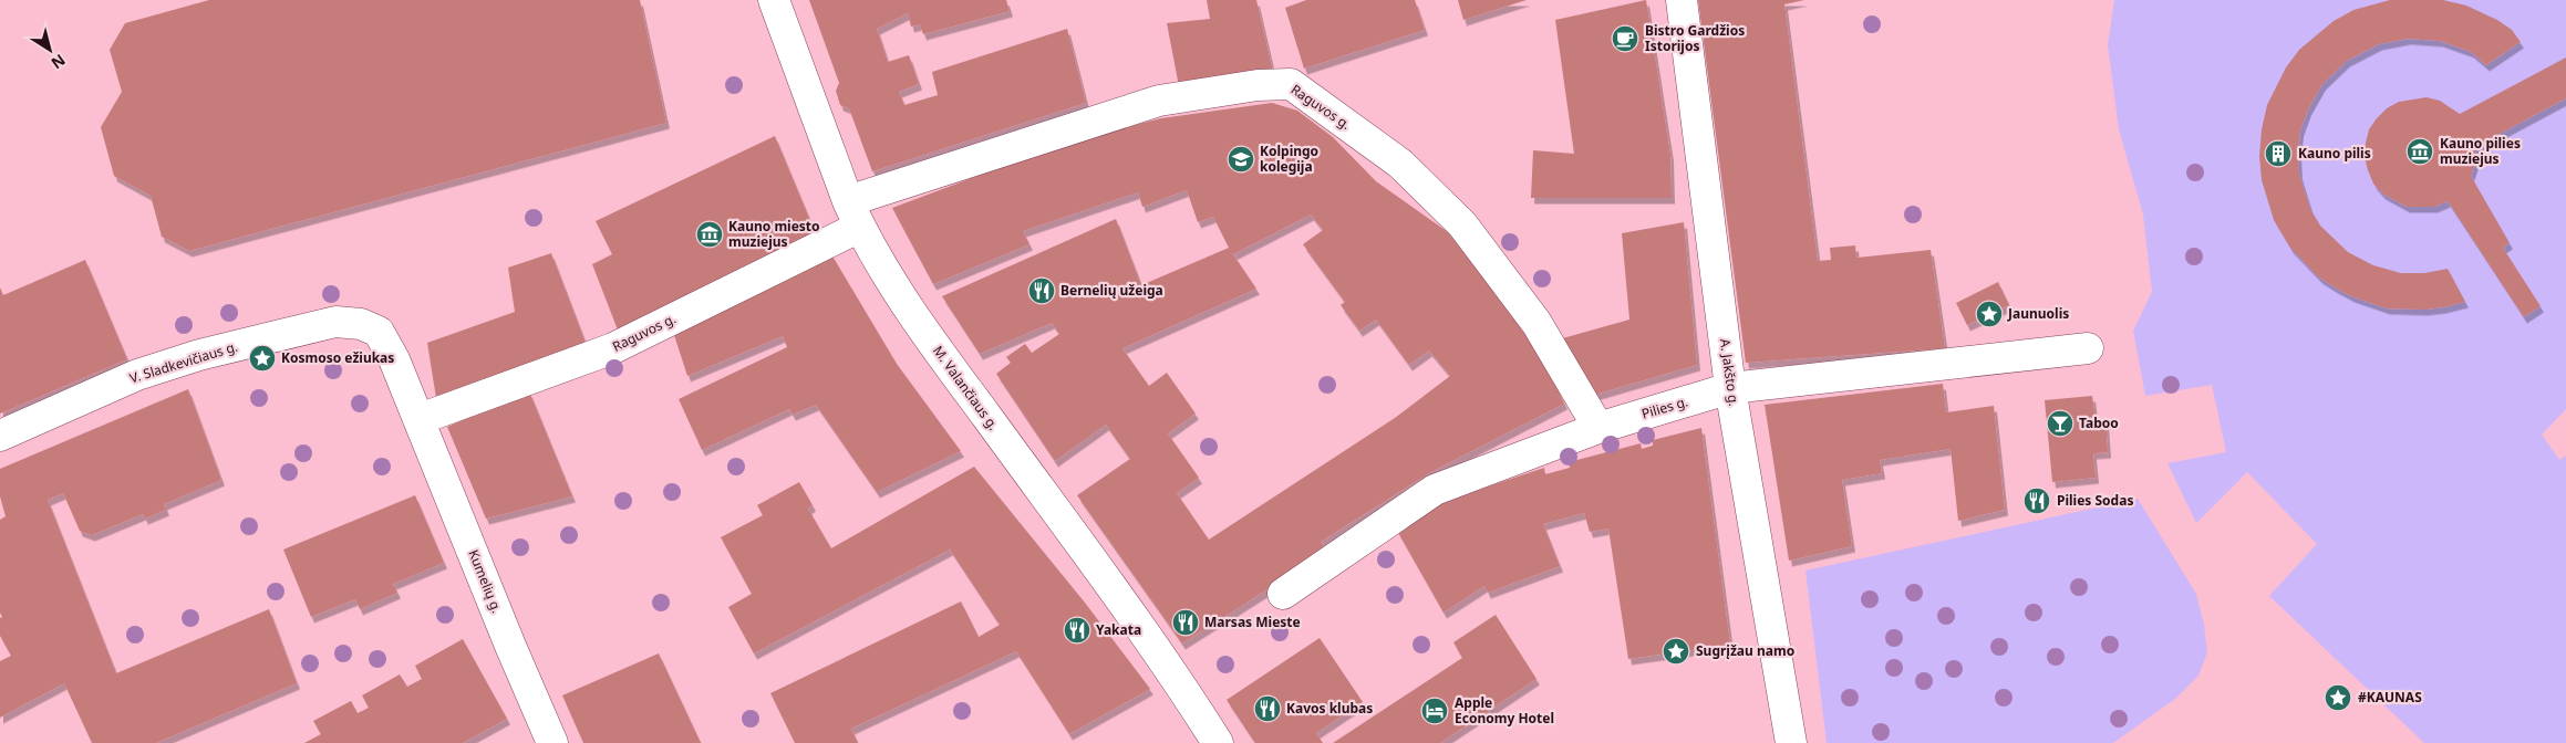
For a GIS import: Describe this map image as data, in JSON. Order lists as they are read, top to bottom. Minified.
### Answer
{"streets":{"street":["Raguvos g.","V. Sladkevičiaus g.","A. Jakšto g.","M. Valančiaus g.","Pilies g.","Kumelių g."]},"crossings":[["Raguvos g.","V. Sladkevičiaus g."],["Raguvos g.","M. Valančiaus g."],["Raguvos g.","Pilies g."],["Raguvos g.","Kumelių g."],["V. Sladkevičiaus g.","Kumelių g."],["A. Jakšto g.","Pilies g."]],"places":{"cafe":["Bistro Gardžios Istorijos"],"museum":["Kauno pilies muziejus","Kauno miesto muziejus"],"building":["Kauno pilis"],"school or university":["Kolpingo kolegija"],"restaurant":["Bernelių užeiga","Pilies Sodas","Marsas Mieste","Yakata","Kavos klubas"],"place":["Jaunuolis","Kosmoso ežiukas","Sugrįžau namo","#KAUNAS"],"bar":["Taboo"],"hotel":["Apple Economy Hotel"]},"north":"bottom right"}
